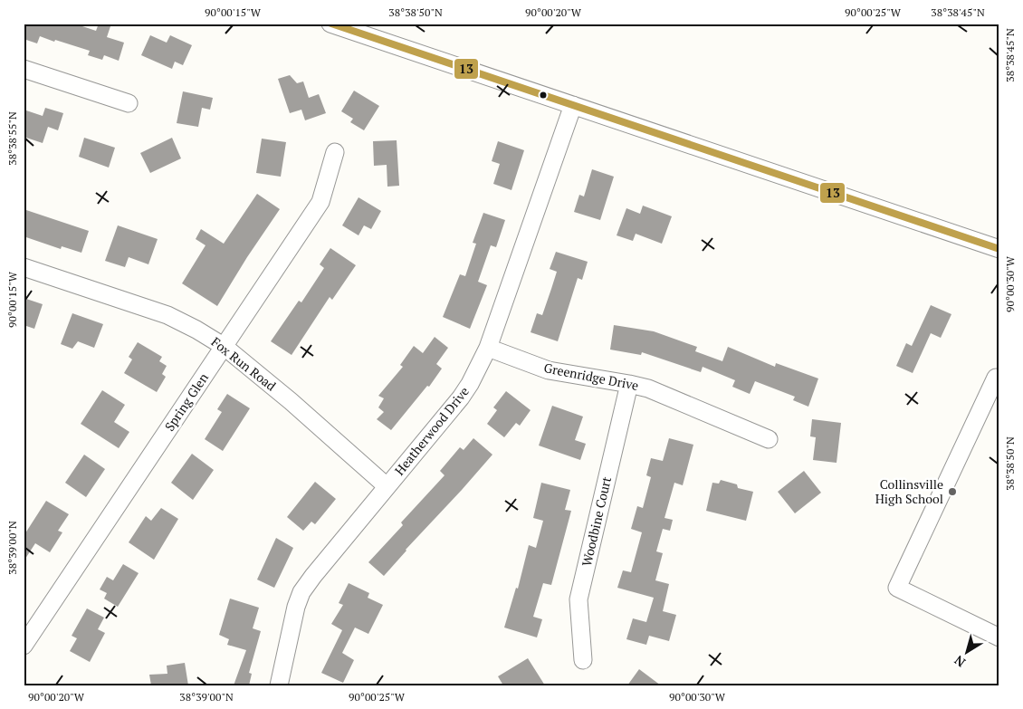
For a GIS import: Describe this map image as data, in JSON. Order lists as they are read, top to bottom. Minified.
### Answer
{"streets":{"street":["Fox Run Road","Greenridge Drive","Spring Glen","Heatherwood Drive","Woodbine Court"]},"crossings":[["Fox Run Road","Spring Glen"],["Fox Run Road","Heatherwood Drive"],["Greenridge Drive","Heatherwood Drive"],["Greenridge Drive","Woodbine Court"]],"places":["Collinsville High School"],"lines":["transit line 13"],"north":"bottom left","coordinates":["90°00'15\"W","38°38'50\"N","90°00'20\"W","90°00'25\"W","38°38'45\"N","38°38'55\"N","90°00'30\"W","38°39'00\"N"]}
